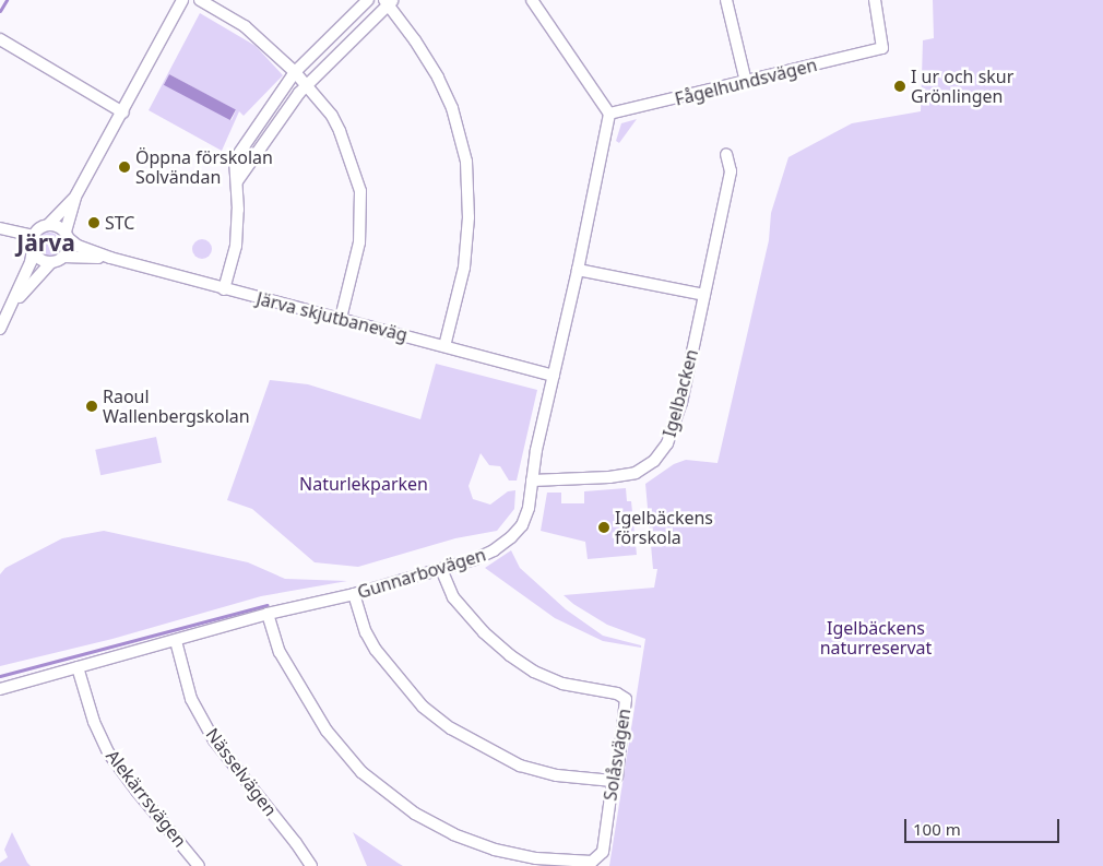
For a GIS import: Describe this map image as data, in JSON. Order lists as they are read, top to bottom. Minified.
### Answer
{"streets":{"street":["Fågelhundsvägen","Järva skjutbaneväg","Igelbacken","Gunnarbovägen","Solåsvägen","Nässelvägen","Alekärrsvägen"]},"crossings":[["Fågelhundsvägen","Gunnarbovägen"],["Järva skjutbaneväg","Gunnarbovägen"],["Igelbacken","Gunnarbovägen"],["Gunnarbovägen","Solåsvägen"],["Gunnarbovägen","Nässelvägen"],["Gunnarbovägen","Alekärrsvägen"]],"districts":["Järva"],"parks":["Naturlekparken","Igelbäckens naturreservat"],"places":["I ur och skur Grönlingen","Öppna förskolan Solvändan","STC","Raoul Wallenbergskolan","Igelbäckens förskola"],"scale_bar":"100 m"}
